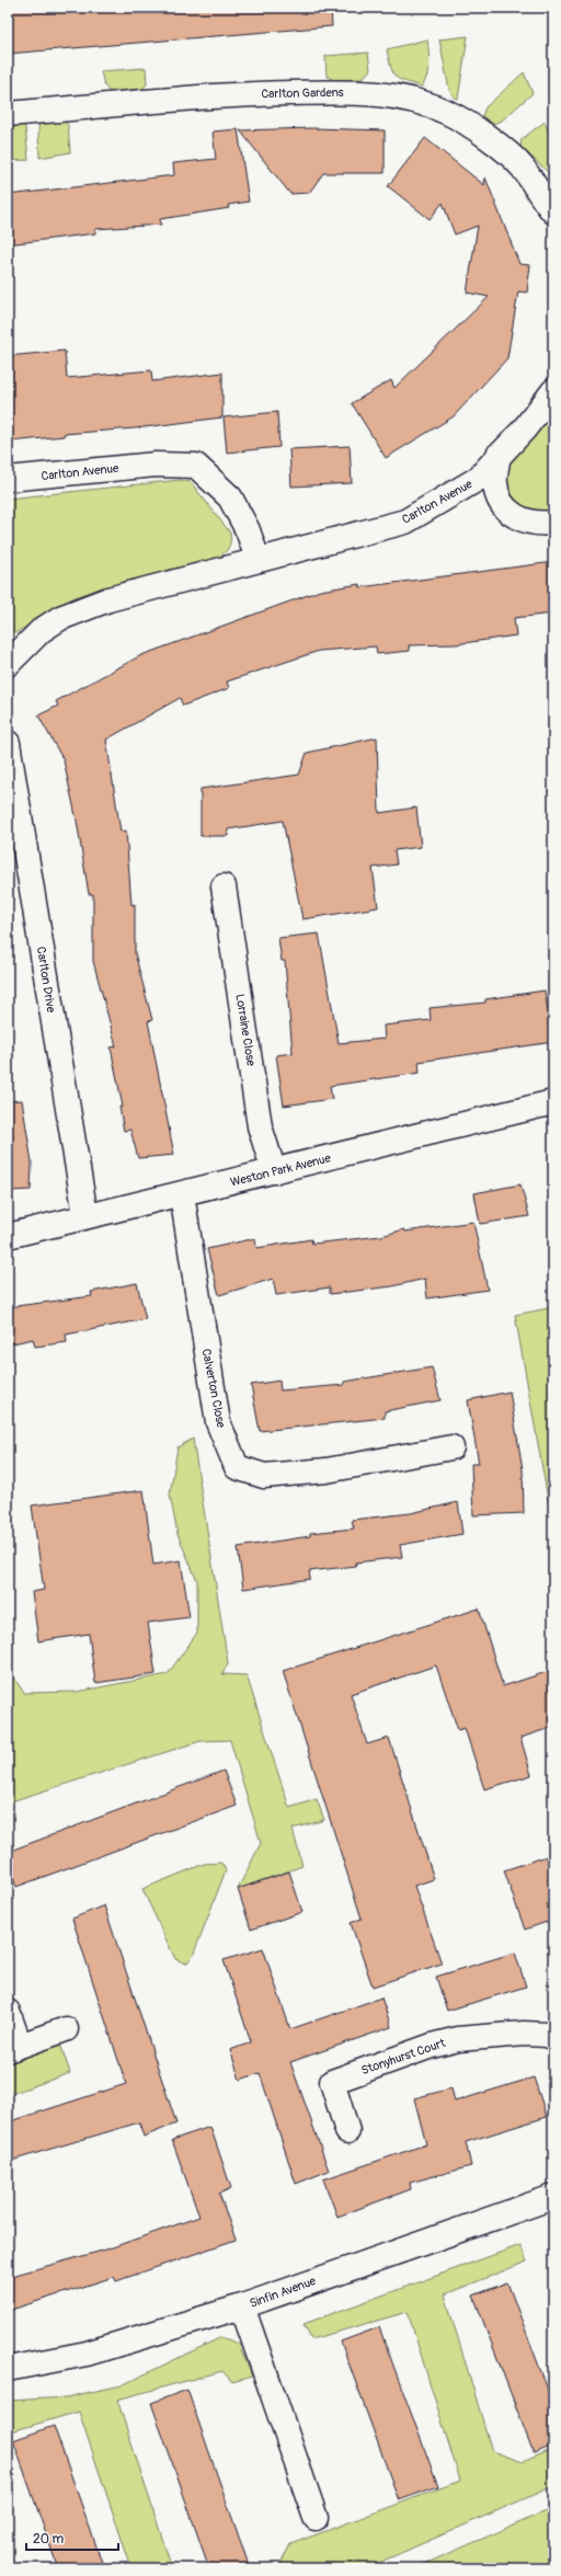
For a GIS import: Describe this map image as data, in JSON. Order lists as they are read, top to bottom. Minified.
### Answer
{"streets":{"street":["Carlton Gardens","Carlton Avenue","Carlton Drive","Lorraine Close","Weston Park Avenue","Calverton Close","Stonyhurst Court","Sinfin Avenue"]},"crossings":[["Carlton Drive","Weston Park Avenue"],["Lorraine Close","Weston Park Avenue"],["Weston Park Avenue","Calverton Close"]],"scale_bar":"20 m"}
